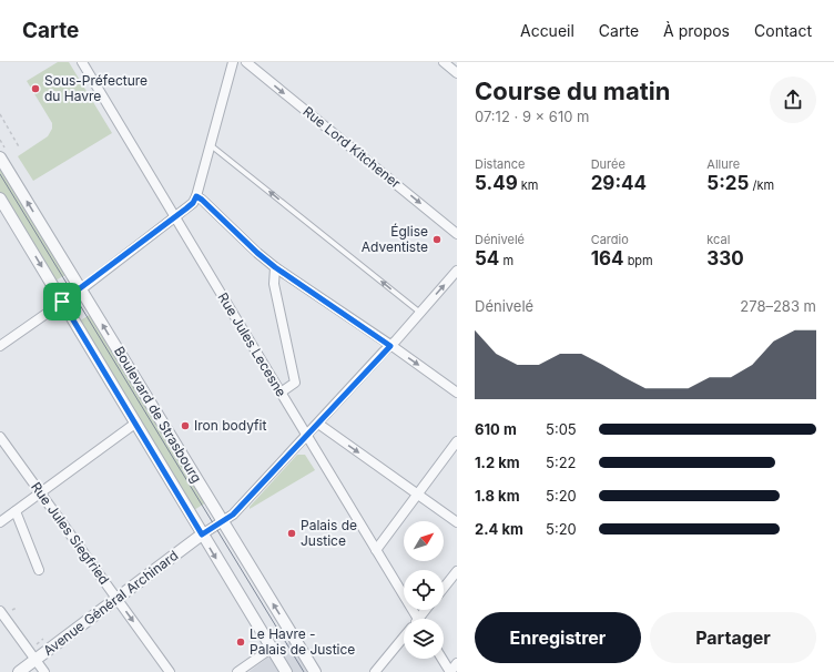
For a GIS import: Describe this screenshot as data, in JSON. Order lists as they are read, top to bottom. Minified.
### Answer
{"streets":{"street":["Rue Lord Kitchener","Rue Jules Lecesne","Boulevard de Strasbourg","Rue Jules Siegfried","Avenue Général Archinard"]},"crossings":[["Boulevard de Strasbourg","Avenue Général Archinard"],["Rue Jules Siegfried","Avenue Général Archinard"]],"one_way":["Rue Lord Kitchener"],"places":["Sous-Préfecture du Havre","Église Adventiste","Iron bodyfit","Palais de Justice","Le Havre - Palais de Justice"],"north":"top right","page":{"header":"Carte","nav":["Accueil","Carte","À propos","Contact"],"heading":["Course du matin","07:12 · 9 × 610 m"],"stats":[["Distance","5.49 km"],["Durée","29:44"],["Allure","5:25 /km"],["Dénivelé","54 m"],["Cardio","164 bpm"],["kcal","330"]],"chart":["Dénivelé","278–283 m"],"list":[{"name":"610 m","note":"5:05"},{"name":"1.2 km","note":"5:22"},{"name":"1.8 km","note":"5:20"},{"name":"2.4 km","note":"5:20"}],"buttons":["Enregistrer","Partager"]}}
